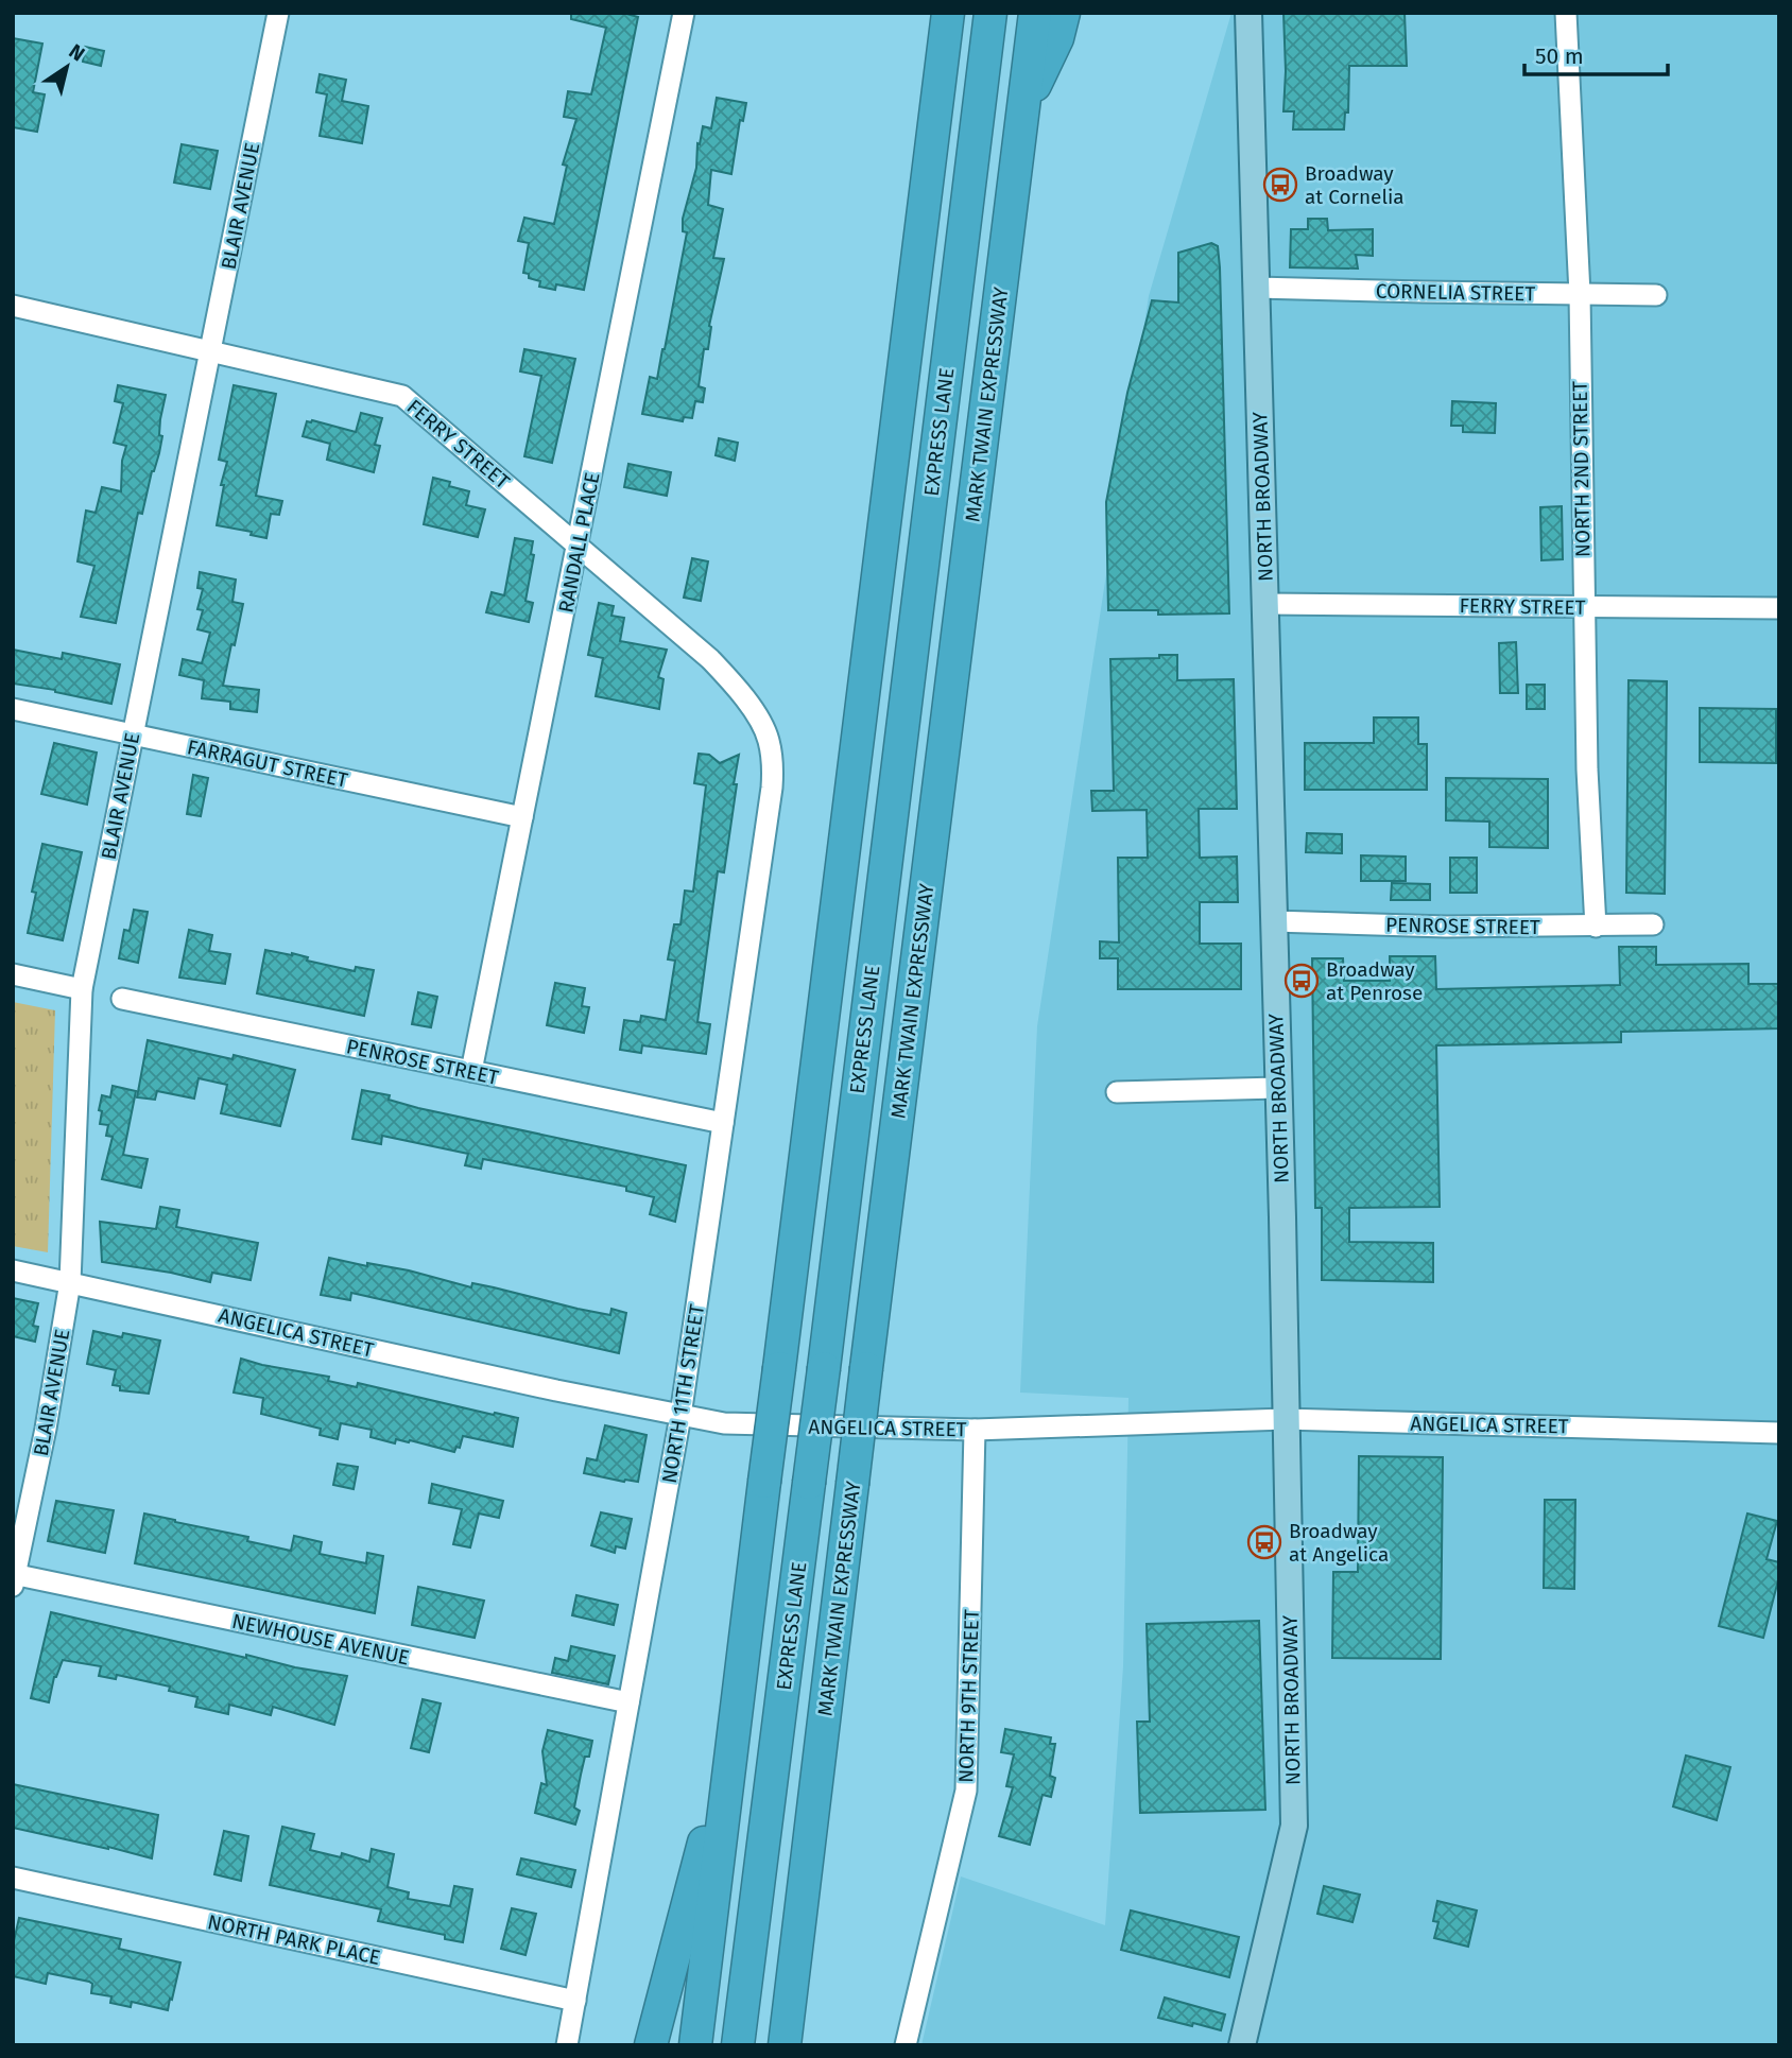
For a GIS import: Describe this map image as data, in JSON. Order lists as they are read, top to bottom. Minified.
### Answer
{"streets":{"highway":["MARK TWAIN EXPRESSWAY","EXPRESS LANE"],"main road":["NORTH BROADWAY"],"street":["BLAIR AVENUE","CORNELIA STREET","FERRY STREET","NORTH 2ND STREET","RANDALL PLACE","FARRAGUT STREET","PENROSE STREET","ANGELICA STREET","NORTH 11TH STREET","NEWHOUSE AVENUE","NORTH 9TH STREET","NORTH PARK PLACE"]},"crossings":[["BLAIR AVENUE","FERRY STREET"],["BLAIR AVENUE","FARRAGUT STREET"],["BLAIR AVENUE","ANGELICA STREET"],["BLAIR AVENUE","NEWHOUSE AVENUE"],["CORNELIA STREET","NORTH 2ND STREET"],["CORNELIA STREET","NORTH BROADWAY"],["FERRY STREET","NORTH 2ND STREET"],["FERRY STREET","NORTH BROADWAY"],["FERRY STREET","RANDALL PLACE"],["FERRY STREET","NORTH 11TH STREET"],["NORTH 2ND STREET","PENROSE STREET"],["NORTH BROADWAY","PENROSE STREET"],["NORTH BROADWAY","ANGELICA STREET"],["RANDALL PLACE","FARRAGUT STREET"],["RANDALL PLACE","PENROSE STREET"],["PENROSE STREET","NORTH 11TH STREET"],["ANGELICA STREET","NORTH 11TH STREET"],["ANGELICA STREET","NORTH 9TH STREET"],["NORTH 11TH STREET","NEWHOUSE AVENUE"],["NORTH 11TH STREET","NORTH PARK PLACE"]],"places":{"bus stop":["Broadway at Cornelia","Broadway at Penrose","Broadway at Angelica"]},"scale_bar":"50 m","north":"top right"}
